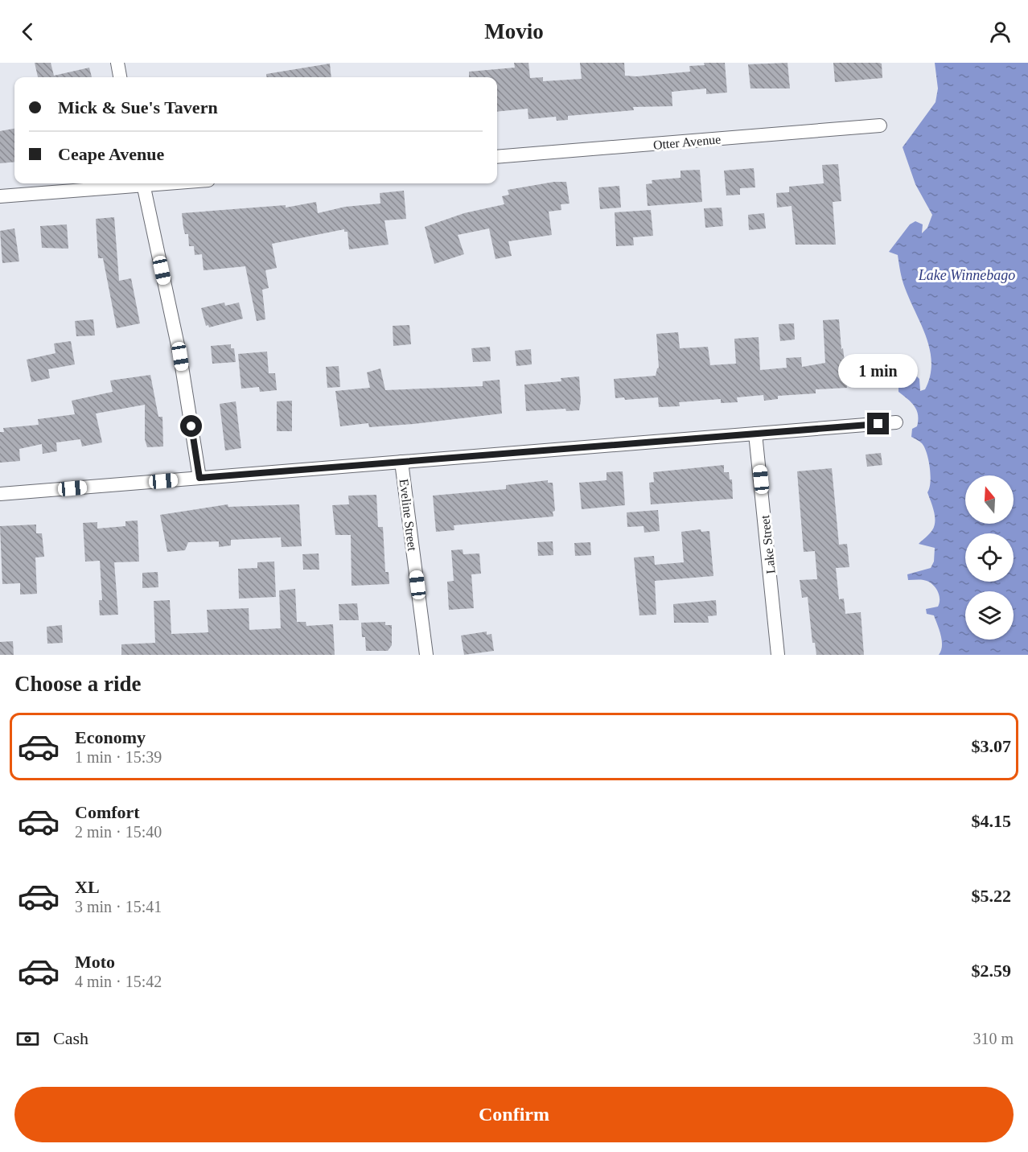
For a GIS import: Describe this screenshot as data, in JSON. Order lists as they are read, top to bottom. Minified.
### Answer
{"streets":{"street":["Otter Avenue","Eveline Street","Lake Street"]},"water":["Lake Winnebago"],"north":"top","page":{"header":"Movio","banner":["Mick & Sue's Tavern","Ceape Avenue"],"bubble":"1 min","heading":"Choose a ride","list":[{"name":"Economy","note":"1 min · 15:39","value":"$3.07"},{"name":"Comfort","note":"2 min · 15:40","value":"$4.15"},{"name":"XL","note":"3 min · 15:41","value":"$5.22"},{"name":"Moto","note":"4 min · 15:42","value":"$2.59"}],"pay":["Cash","310 m"],"buttons":"Confirm"}}
